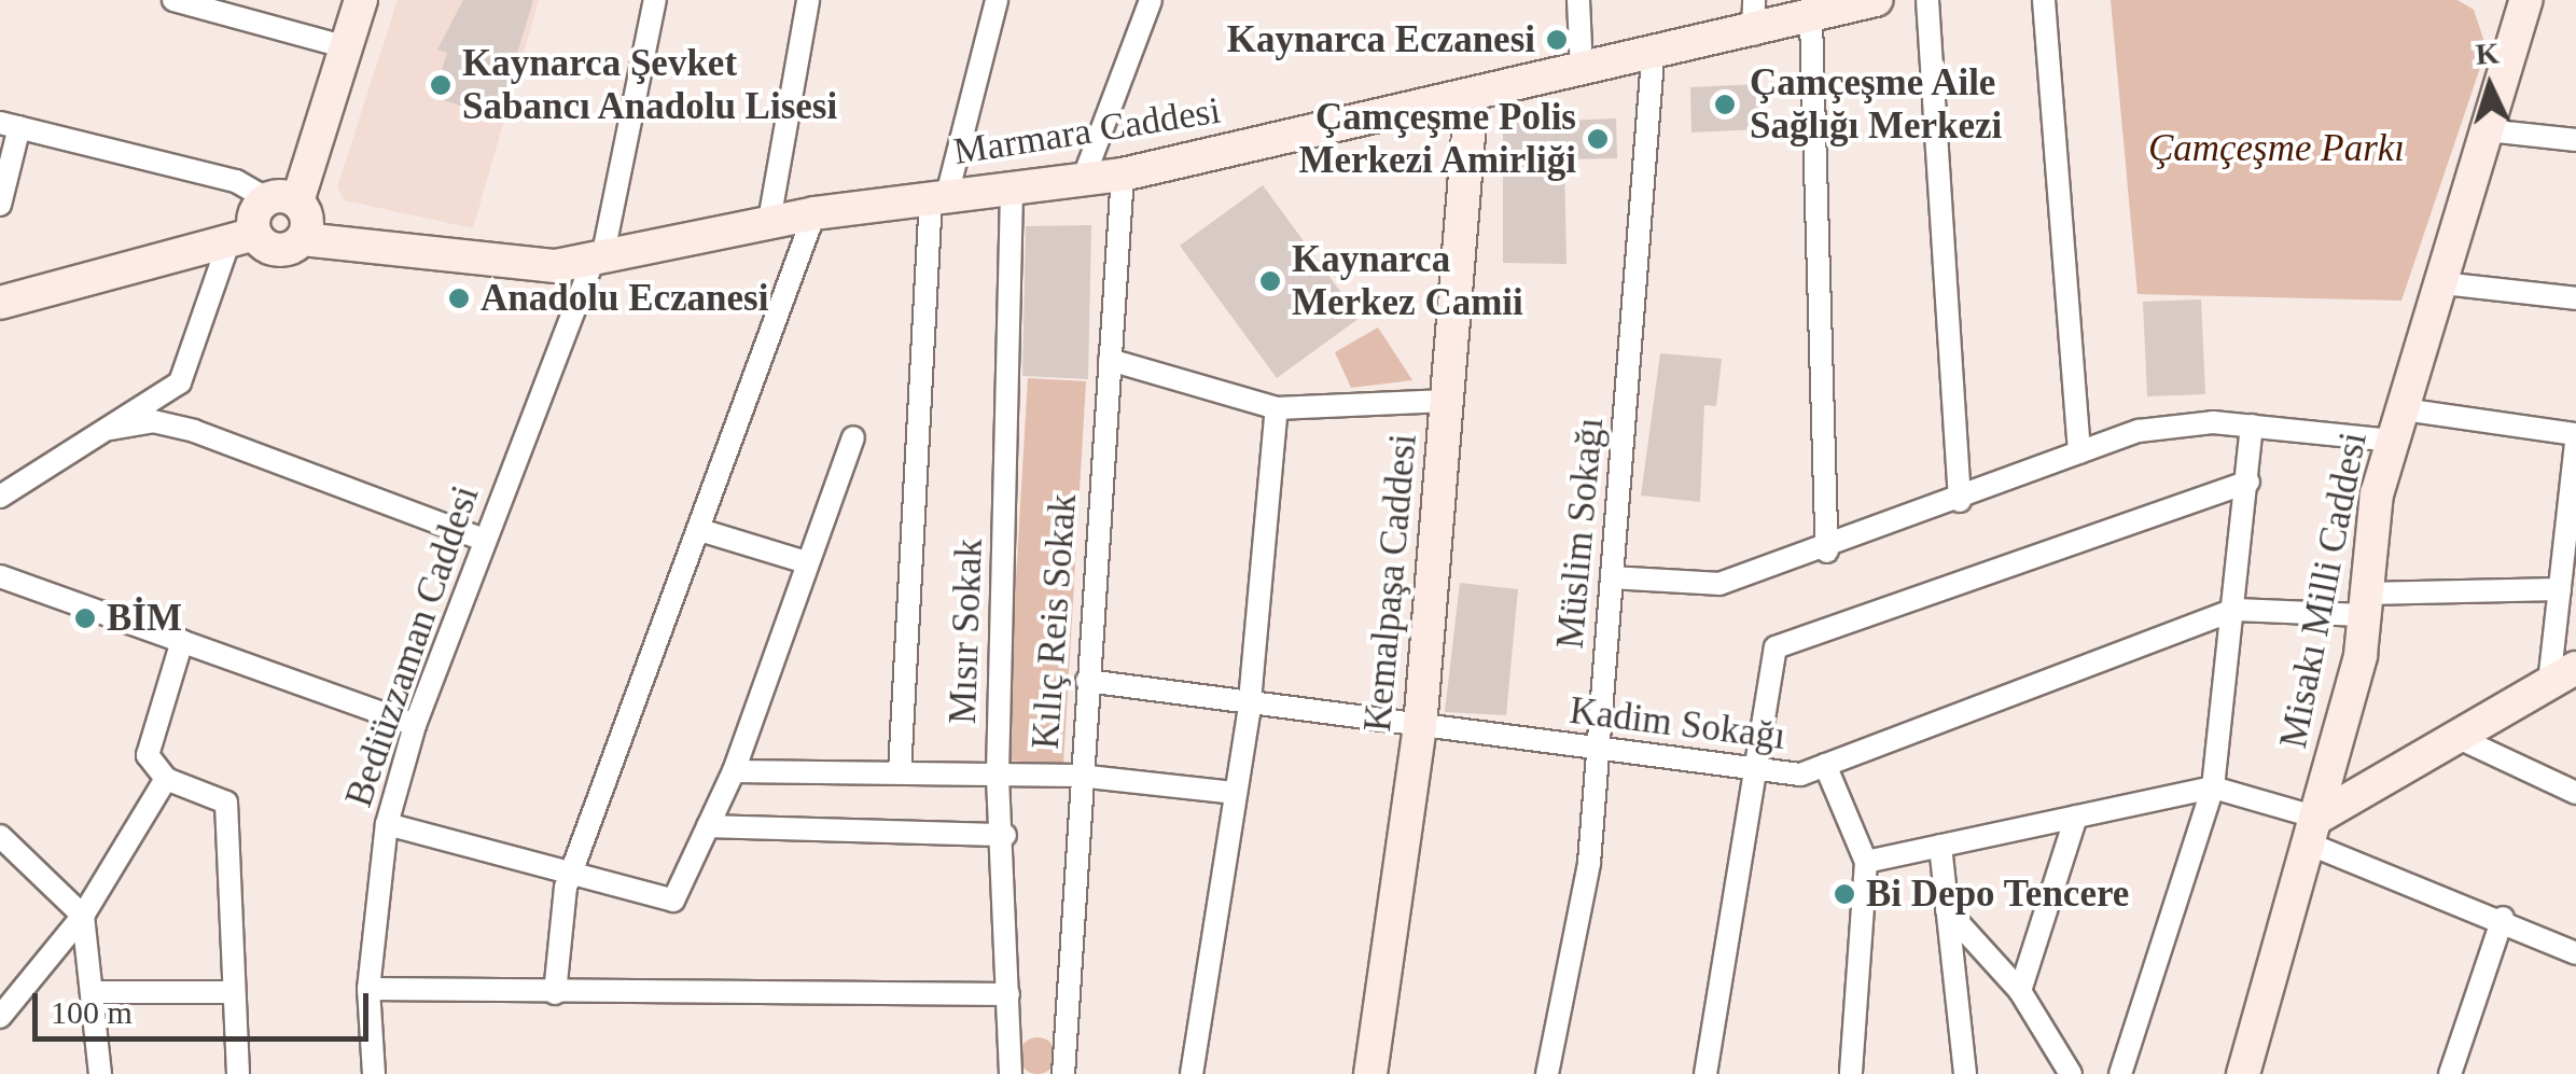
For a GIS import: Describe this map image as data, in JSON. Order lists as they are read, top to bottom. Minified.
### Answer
{"streets":{"street":["Marmara Caddesi","Müslim Sokağı","Kemalpaşa Caddesi","Misakı Milli Caddesi","Kılıç Reis Sokak","Mısır Sokak","Bediüzzaman Caddesi","Kadim Sokağı"]},"crossings":[["Marmara Caddesi","Müslim Sokağı"],["Marmara Caddesi","Kemalpaşa Caddesi"],["Marmara Caddesi","Kılıç Reis Sokak"],["Marmara Caddesi","Mısır Sokak"],["Marmara Caddesi","Bediüzzaman Caddesi"],["Müslim Sokağı","Kadim Sokağı"],["Kemalpaşa Caddesi","Kadim Sokağı"],["Misakı Milli Caddesi","Kadim Sokağı"],["Kılıç Reis Sokak","Kadim Sokağı"]],"parks":["Çamçeşme Parkı"],"places":["Kaynarca Eczanesi","Kaynarca Şevket Sabancı Anadolu Lisesi","Çamçeşme Aile Sağlığı Merkezi","Çamçeşme Polis Merkezi Amirliği","Kaynarca Merkez Camii","Anadolu Eczanesi","BİM","Bi Depo Tencere"],"scale_bar":"100 m","north":"top"}
